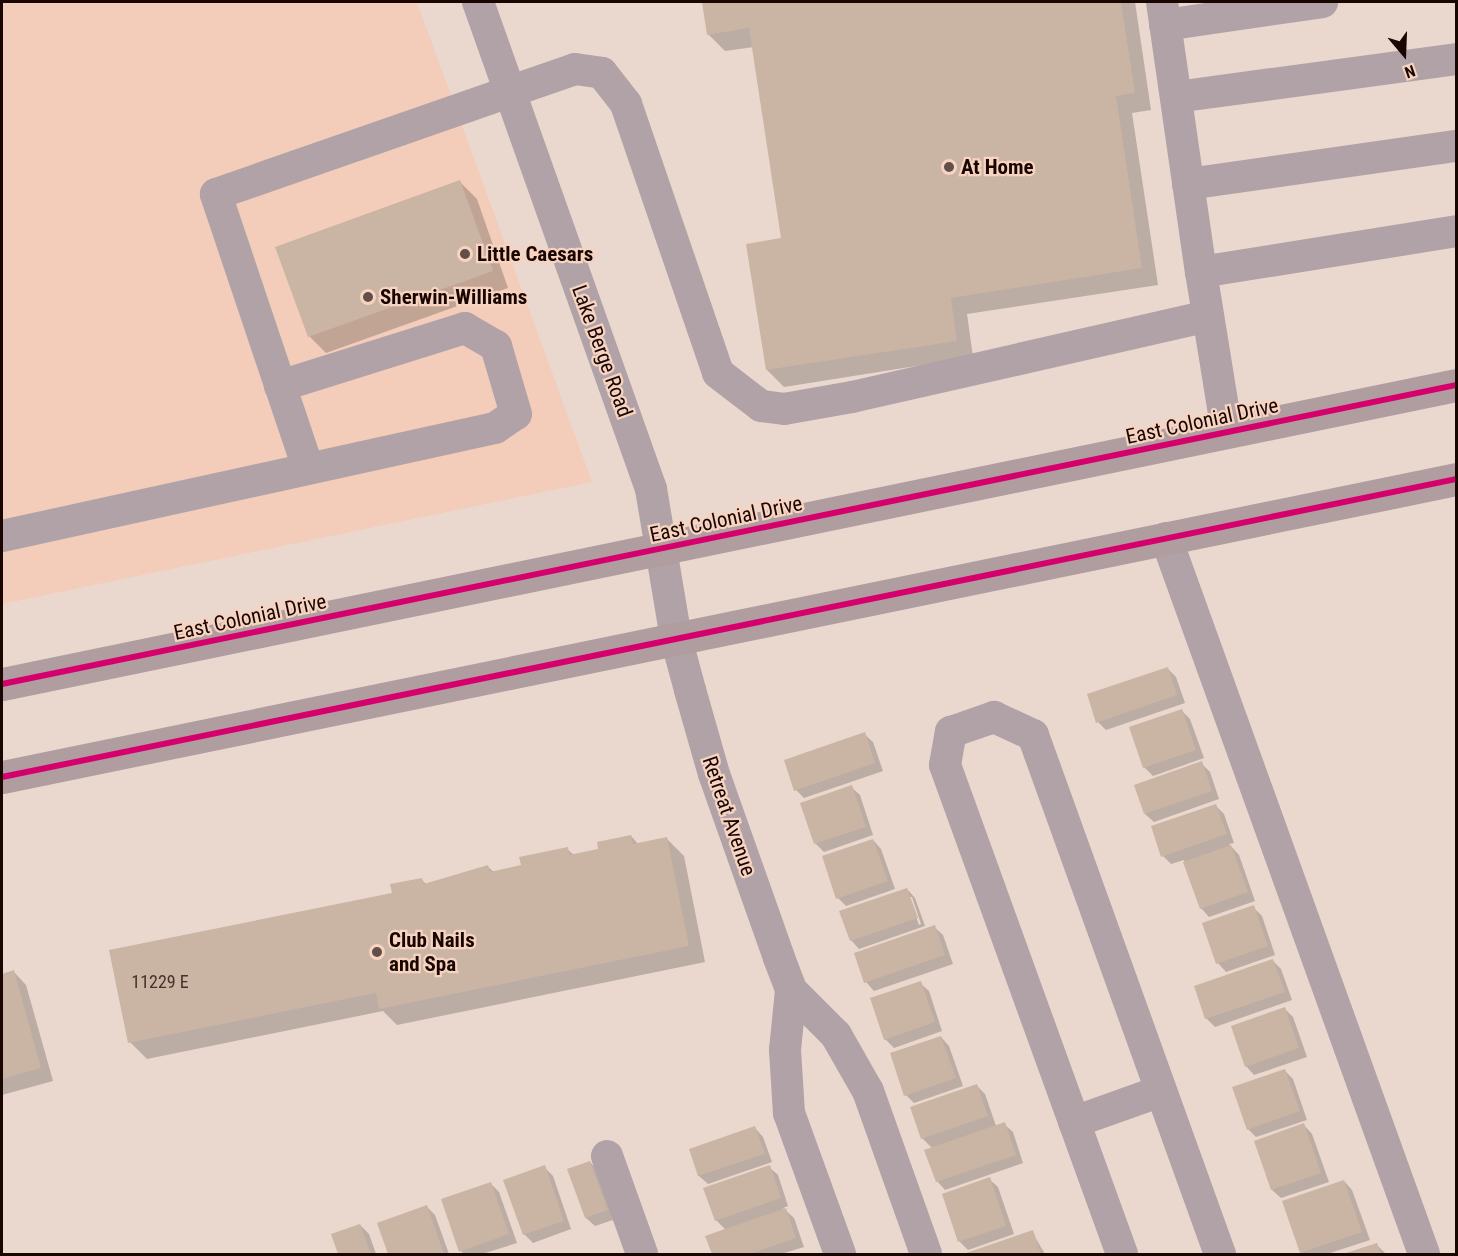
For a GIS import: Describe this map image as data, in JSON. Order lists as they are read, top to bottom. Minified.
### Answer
{"streets":{"highway":["East Colonial Drive"],"street":["Lake Berge Road","Retreat Avenue"]},"crossings":[["Lake Berge Road","East Colonial Drive"],["Lake Berge Road","Retreat Avenue"]],"places":["At Home","Little Caesars","Sherwin-Williams","Club Nails and Spa"],"house_numbers":["11229 E"],"north":"bottom"}
